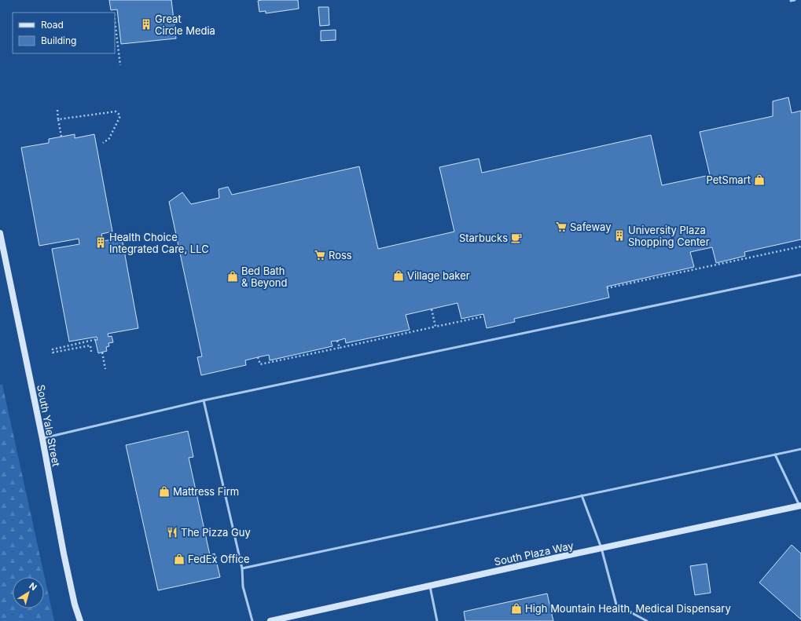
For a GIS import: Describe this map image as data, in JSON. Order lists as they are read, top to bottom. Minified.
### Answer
{"streets":{"street":["South Yale Street","South Plaza Way"]},"places":{"building":["Great Circle Media","University Plaza Shopping Center","Health Choice Integrated Care, LLC"],"shop":["PetSmart","Village baker","Bed Bath & Beyond","Mattress Firm","FedEx Office","High Mountain Health, Medical Dispensary"],"supermarket":["Safeway","Ross"],"cafe":["Starbucks"],"restaurant":["The Pizza Guy"]},"legend":["Road","Building"],"north":"top right"}
